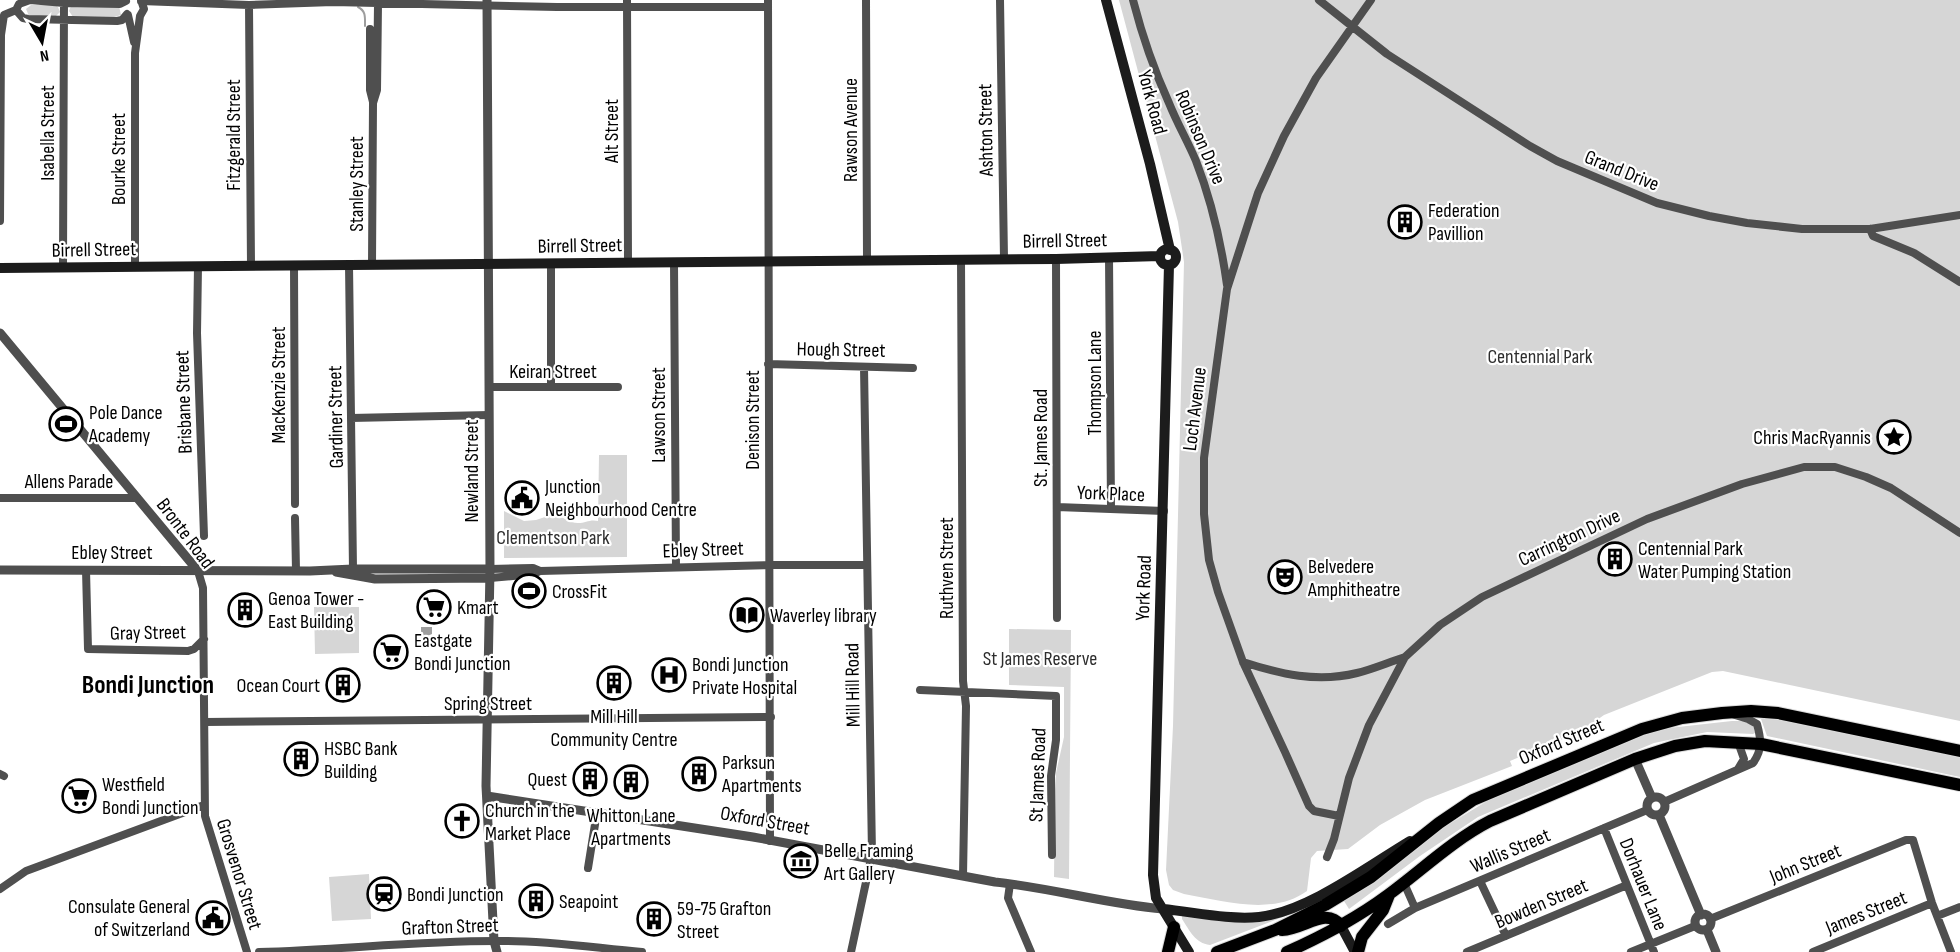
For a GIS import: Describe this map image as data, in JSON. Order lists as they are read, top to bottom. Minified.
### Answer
{"streets":{"main road":["York Road","Birrell Street","Oxford Street"],"street":["Rawson Avenue","Ashton Street","Alt Street","Isabella Street","Fitzgerald Street","Robinson Drive","Bourke Street","Grand Drive","Stanley Street","Hough Street","Keiran Street","Thompson Lane","MacKenzie Street","Brisbane Street","Loch Avenue","Lawson Street","Gardiner Street","Denison Street","St. James Road","Newland Street","Allens Parade","York Place","Bronte Road","Carrington Drive","Ebley Street","Ruthven Street","Gray Street","Mill Hill Road","Spring Street","St James Road","Wallis Street","John Street","Grosvenor Street","Dorhauer Lane","Bowden Street","James Street","Grafton Street"]},"crossings":[["York Road","Birrell Street"],["York Road","York Place"],["York Road","Oxford Street"],["Rawson Avenue","Birrell Street"],["Ashton Street","Birrell Street"],["Alt Street","Birrell Street"],["Isabella Street","Birrell Street"],["Fitzgerald Street","Birrell Street"],["Robinson Drive","Loch Avenue"],["Bourke Street","Birrell Street"],["Grand Drive","Loch Avenue"],["Stanley Street","Birrell Street"],["Birrell Street","Thompson Lane"],["Birrell Street","MacKenzie Street"],["Birrell Street","Brisbane Street"],["Birrell Street","Lawson Street"],["Birrell Street","Gardiner Street"],["Birrell Street","Denison Street"],["Birrell Street","St. James Road"],["Birrell Street","Newland Street"],["Birrell Street","Ruthven Street"],["Hough Street","Denison Street"],["Hough Street","Mill Hill Road"],["Keiran Street","Newland Street"],["Thompson Lane","York Place"],["Loch Avenue","Carrington Drive"],["Lawson Street","Ebley Street"],["Gardiner Street","Ebley Street"],["Denison Street","Ebley Street"],["Denison Street","Spring Street"],["Denison Street","Oxford Street"],["St. James Road","York Place"],["Newland Street","Ebley Street"],["Newland Street","Spring Street"],["Newland Street","Oxford Street"],["Newland Street","Grafton Street"],["Allens Parade","Bronte Road"],["Bronte Road","Ebley Street"],["Bronte Road","Gray Street"],["Bronte Road","Spring Street"],["Bronte Road","Grosvenor Street"],["Ebley Street","Gray Street"],["Ebley Street","Mill Hill Road"],["Ruthven Street","Oxford Street"],["Ruthven Street","St James Road"],["Mill Hill Road","Oxford Street"],["Wallis Street","Dorhauer Lane"],["John Street","James Street"],["Dorhauer Lane","Bowden Street"]],"districts":["Bondi Junction"],"parks":["Centennial Park","Clementson Park","St James Reserve"],"places":{"building":["Federation Pavillion","Centennial Park Water Pumping Station","Genoa Tower - East Building","Mill Hill Community Centre","Ocean Court","HSBC Bank Building","Parksun Apartments","Quest","Whitton Lane Apartments","Seapoint","59-75 Grafton Street"],"sports":["Pole Dance Academy","CrossFit"],"place":["Chris MacRyannis"],"public building":["Junction Neighbourhood Centre","Consulate General of Switzerland"],"theatre":["Belvedere Amphitheatre"],"supermarket":["Kmart","Eastgate Bondi Junction","Westfield Bondi Junction"],"library":["Waverley library"],"hospital":["Bondi Junction Private Hospital"],"church":["Church in the Market Place"],"museum":["Belle Framing Art Gallery"],"station":["Bondi Junction"]},"north":"bottom"}
